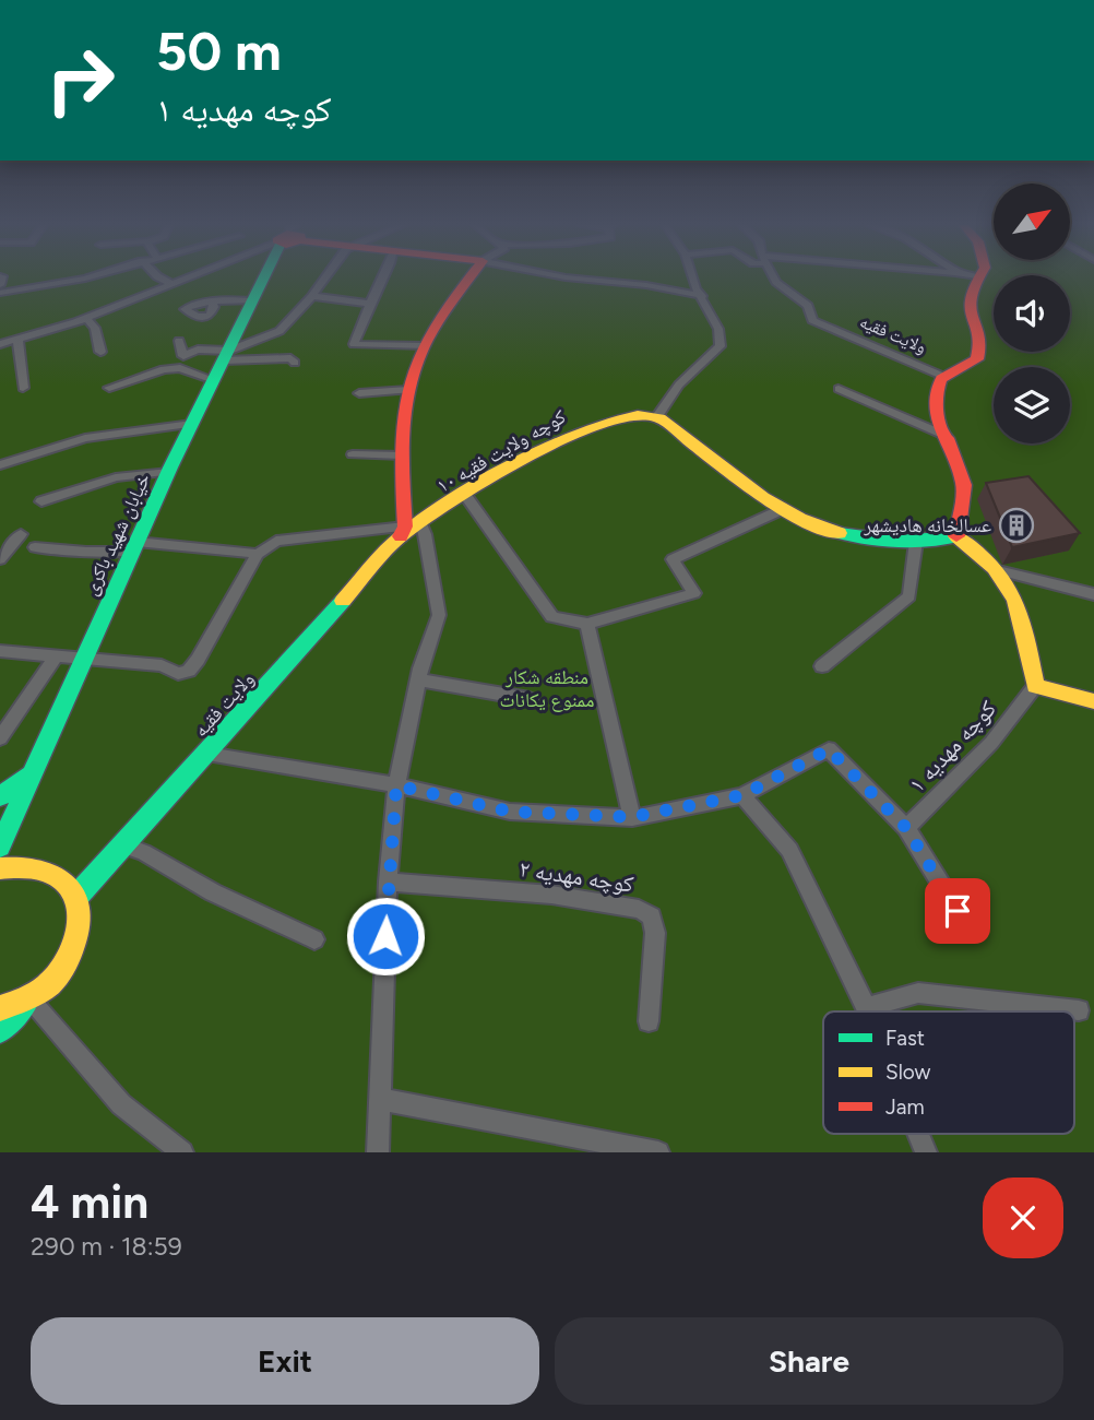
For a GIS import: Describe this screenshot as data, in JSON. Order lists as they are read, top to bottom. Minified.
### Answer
{"streets":{"street":["ولایت فقیه","کوچه ولایت فقیه ۱۰","خیابان شهید باکری","کوچه مهدیه ۱","کوچه مهدیه ۲"]},"crossings":[["ولایت فقیه","کوچه ولایت فقیه ۱۰"]],"parks":["منطقه شکار ممنوع یکانات"],"places":{"building":["عسالخانه هادیشهر"]},"legend":["Fast","Slow","Jam"],"north":"top right","page":{"turn":["50 m","کوچه مهدیه ۱"],"heading":["4 min","290 m · 18:59"],"buttons":["Exit","Share"]}}
